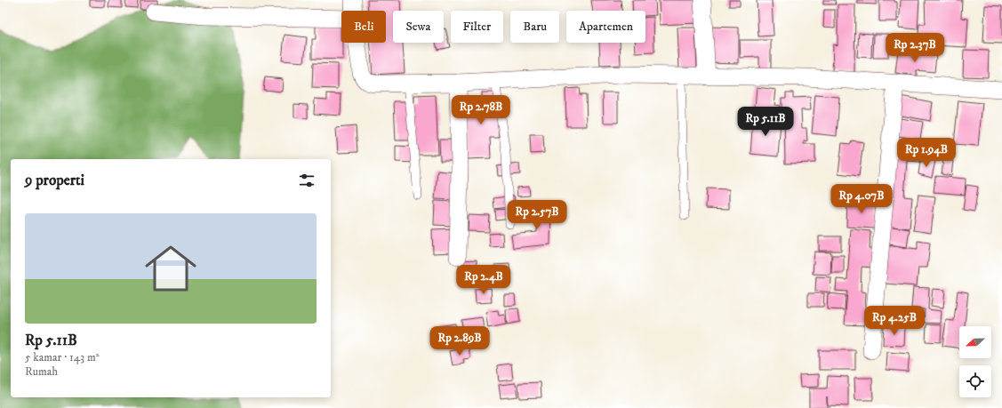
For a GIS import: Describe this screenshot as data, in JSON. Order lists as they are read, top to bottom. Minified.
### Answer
{"north":"left","page":{"chip":["Beli","Sewa","Filter","Baru","Apartemen"],"price":["Rp 2.37B","Rp 2.78B","Rp 5.11B","Rp 1.94B","Rp 4.07B","Rp 2.57B","Rp 2.4B","Rp 4.25B","Rp 2.89B"],"heading":"9 properti","list":[{"name":"Rp 5.11B","note":"5 kamar · 143 m² · Rumah"}]}}
